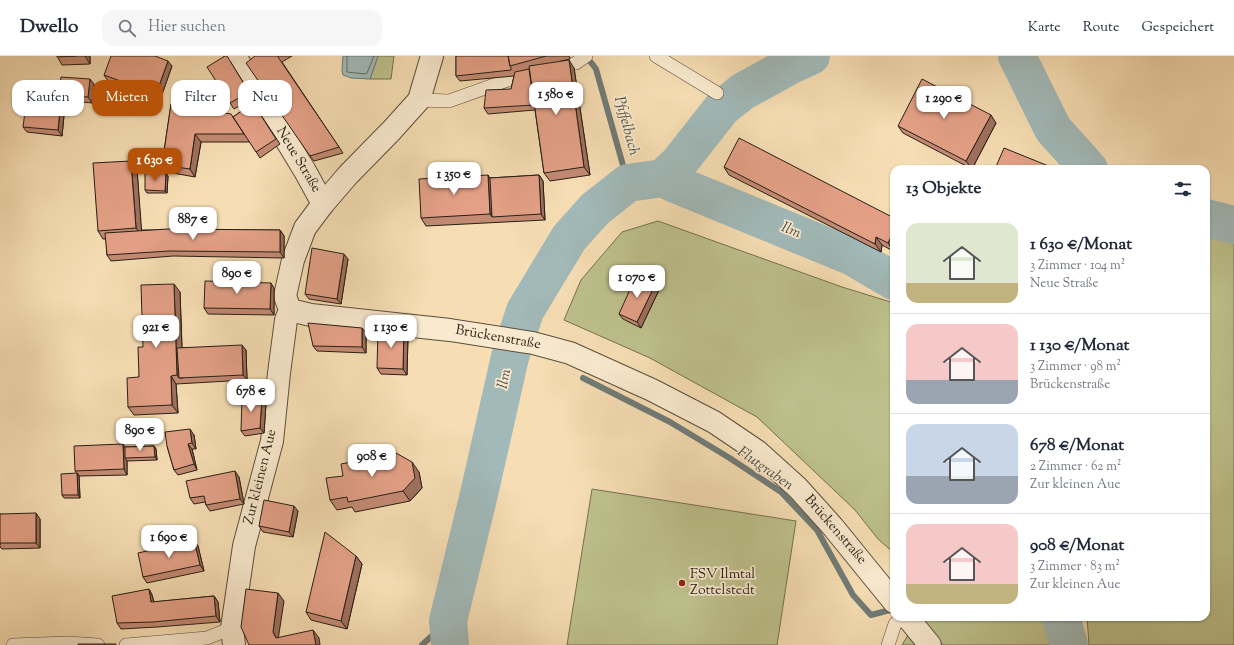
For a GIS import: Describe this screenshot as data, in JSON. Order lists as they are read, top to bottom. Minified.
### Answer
{"streets":{"street":["Neue Straße","Brückenstraße","Zur kleinen Aue"]},"crossings":[["Brückenstraße","Zur kleinen Aue"]],"water":["Pfiffelbach","Ilm","Flutgraben"],"places":["FSV Ilmtal Zottelstedt"],"page":{"header":"Dwello","search":"Hier suchen","nav":["Karte","Route","Gespeichert"],"chip":["Kaufen","Mieten","Filter","Neu"],"price":["1 580 €","1 290 €","1 630 €","1 350 €","887 €","890 €","1 070 €","921 €","1 130 €","678 €","890 €","908 €","1 690 €"],"heading":"13 Objekte","list":[{"name":"1 630 €/Monat","note":"3 Zimmer · 104 m² · Neue Straße"},{"name":"1 130 €/Monat","note":"3 Zimmer · 98 m² · Brückenstraße"},{"name":"678 €/Monat","note":"2 Zimmer · 62 m² · Zur kleinen Aue"},{"name":"908 €/Monat","note":"3 Zimmer · 83 m² · Zur kleinen Aue"}]}}
